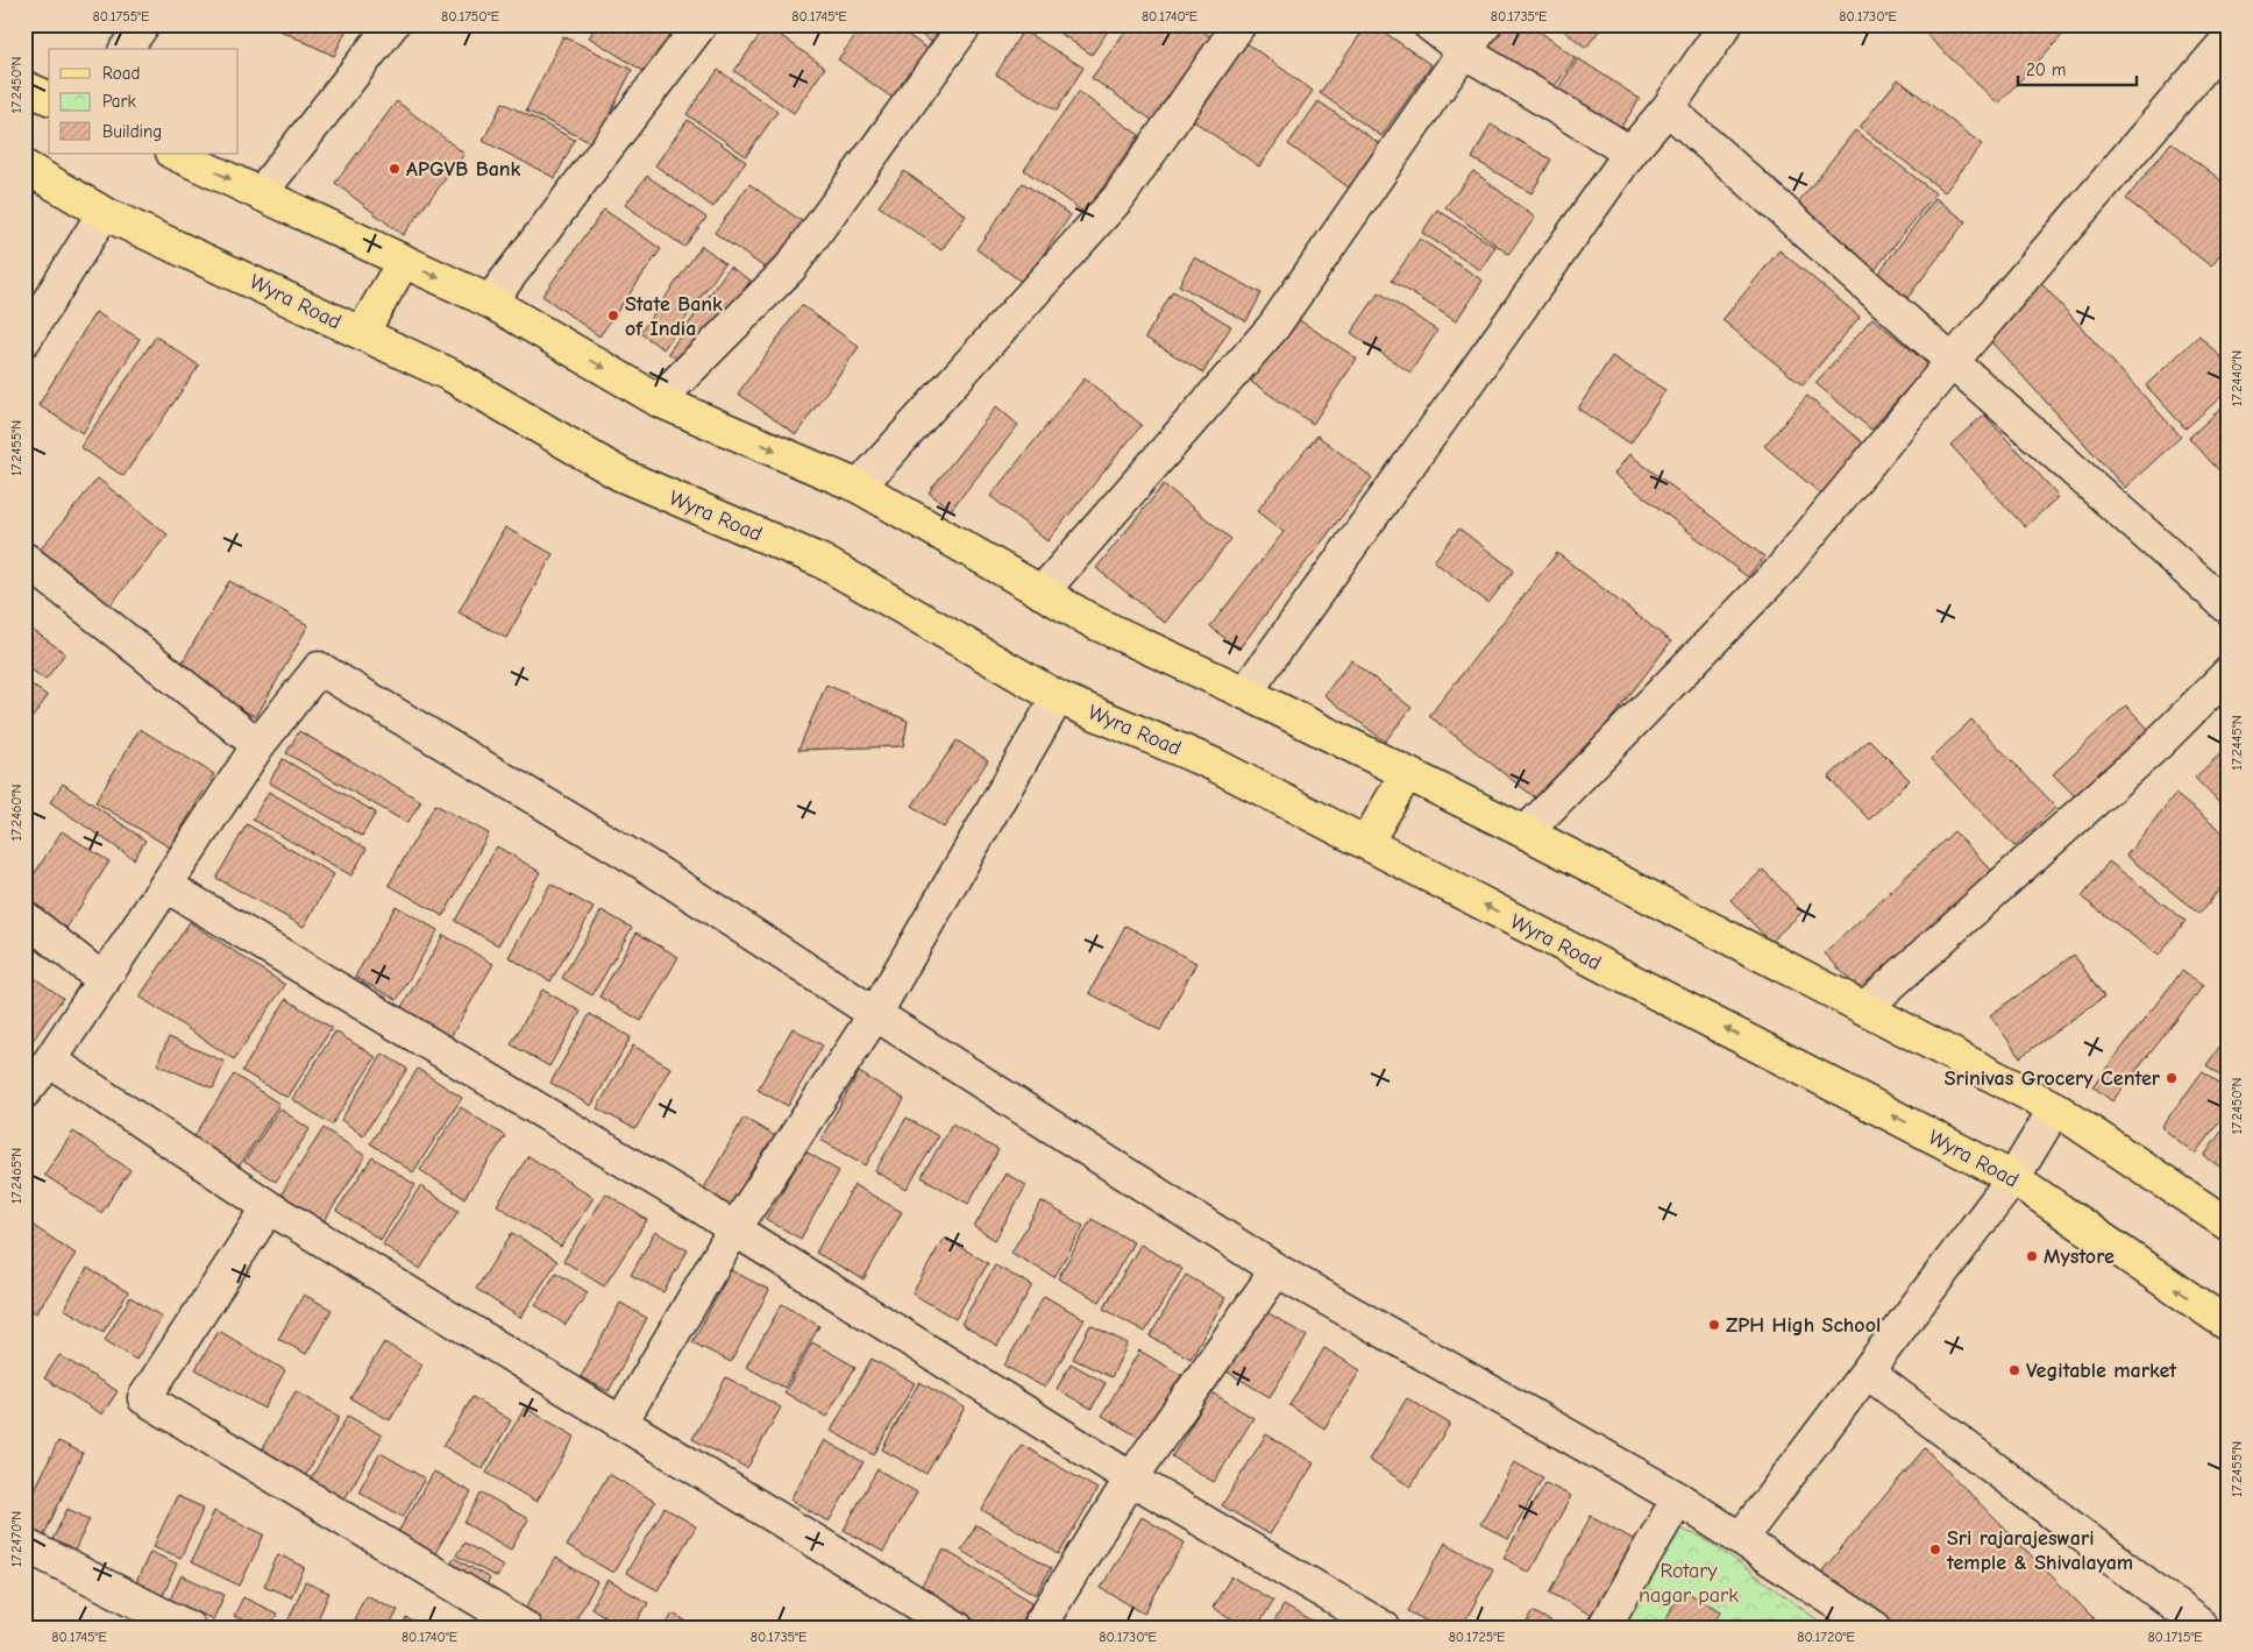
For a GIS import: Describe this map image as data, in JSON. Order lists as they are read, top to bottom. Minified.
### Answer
{"streets":{"main road":["Wyra Road"]},"parks":["Rotary nagar park"],"places":["APGVB Bank","State Bank of India","Srinivas Grocery Center","Mystore","ZPH High School","Vegitable market","Sri rajarajeswari temple & Shivalayam"],"legend":["Road","Park","Building"],"scale_bar":"20 m","coordinates":["80.1755°E","80.1750°E","80.1745°E","80.1740°E","80.1735°E","80.1730°E","17.2450°N","17.2440°N","17.2455°N","17.2445°N","17.2460°N","17.2465°N","17.2470°N","80.1725°E","80.1720°E","80.1715°E"]}
